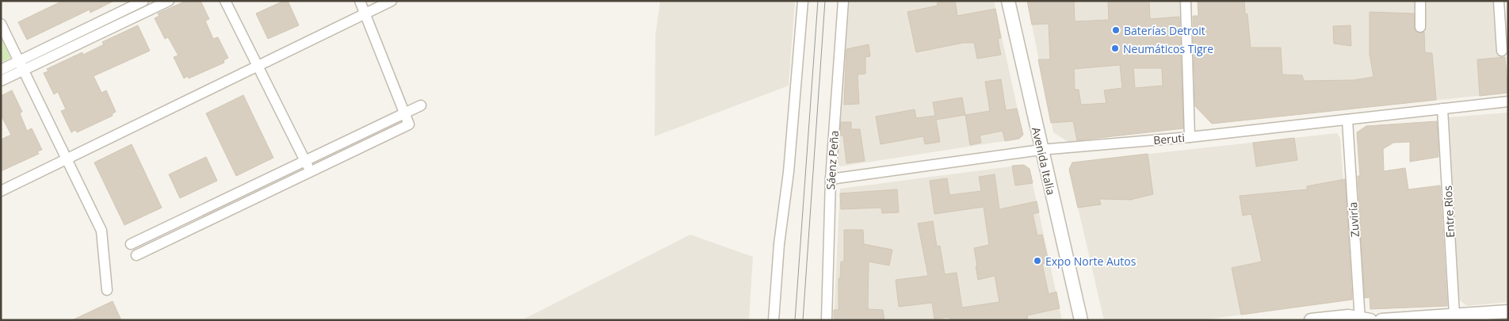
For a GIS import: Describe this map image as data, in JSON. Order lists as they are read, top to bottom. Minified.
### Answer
{"streets":{"street":["Beruti","Sáenz Peña","Avenida Italia","Entre Ríos","Zuviría"]},"crossings":[["Beruti","Sáenz Peña"],["Beruti","Avenida Italia"],["Beruti","Entre Ríos"],["Beruti","Zuviría"]],"places":["Baterías Detroit","Neumáticos Tigre","Expo Norte Autos"]}
